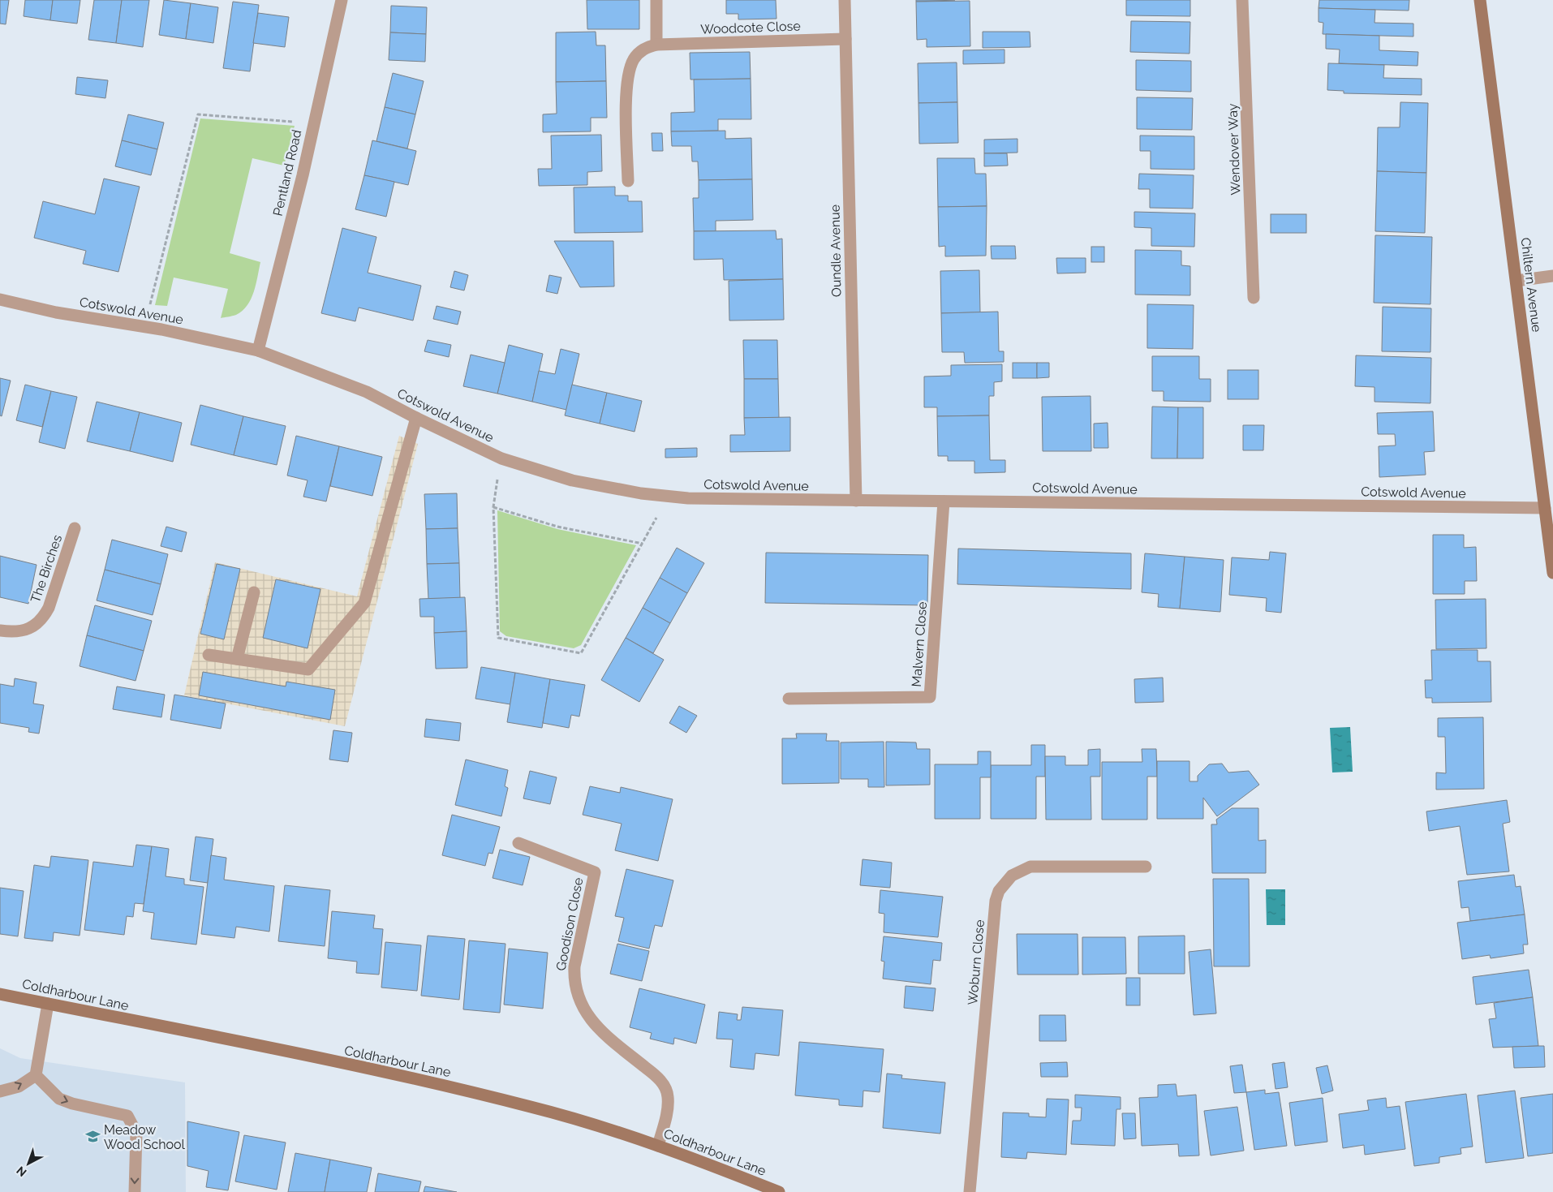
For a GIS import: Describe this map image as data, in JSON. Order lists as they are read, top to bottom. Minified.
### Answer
{"streets":{"street":["Woodcote Close","Wendover Way","Pentland Road","Oundle Avenue","Chiltern Avenue","Cotswold Avenue","The Birches","Malvern Close","Goodison Close","Woburn Close","Coldharbour Lane"]},"crossings":[["Woodcote Close","Oundle Avenue"],["Pentland Road","Cotswold Avenue"],["Oundle Avenue","Cotswold Avenue"],["Chiltern Avenue","Cotswold Avenue"],["Cotswold Avenue","Malvern Close"],["Goodison Close","Coldharbour Lane"]],"places":{"school or university":["Meadow Wood School"]},"north":"bottom left"}
